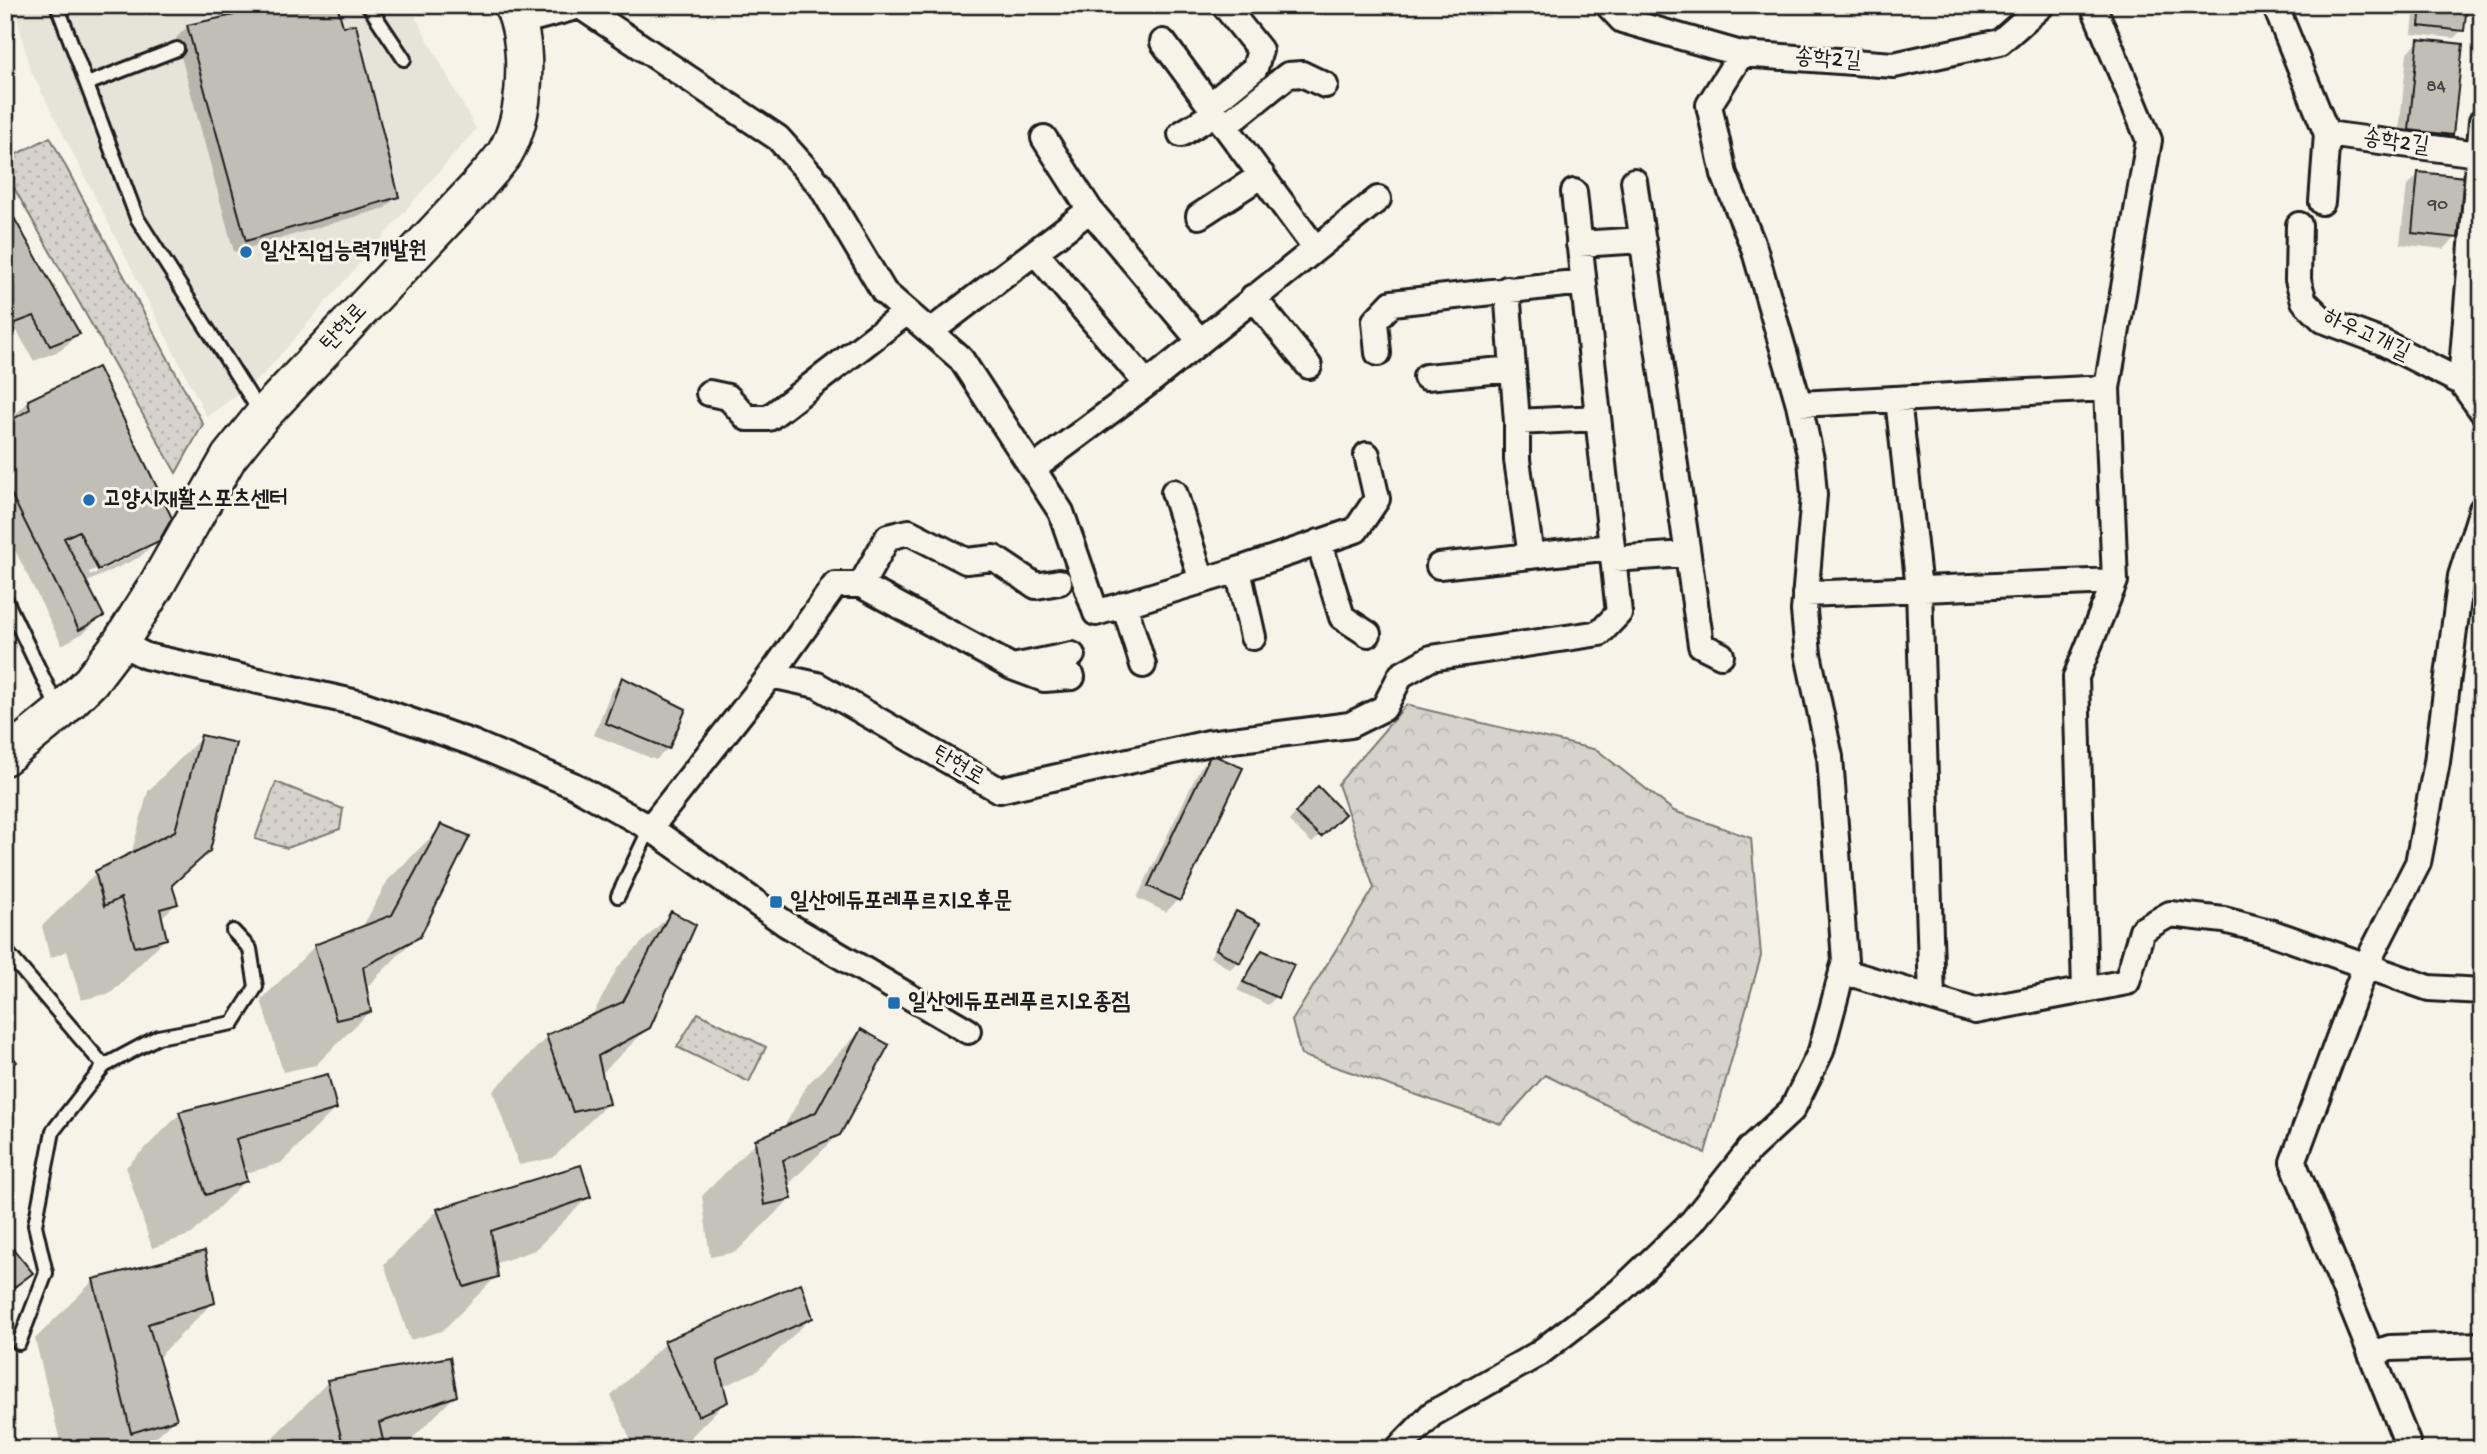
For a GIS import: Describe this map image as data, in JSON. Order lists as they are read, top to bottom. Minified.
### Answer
{"streets":{"main road":["탄현로"],"street":["송학2길","하우고개길"]},"places":{"other":["일산직업능력개발원","고양시재활스포츠센터"],"transit":["일산에듀포레푸르지오후문","일산에듀포레푸르지오종점"]},"house_numbers":["84","90"]}
